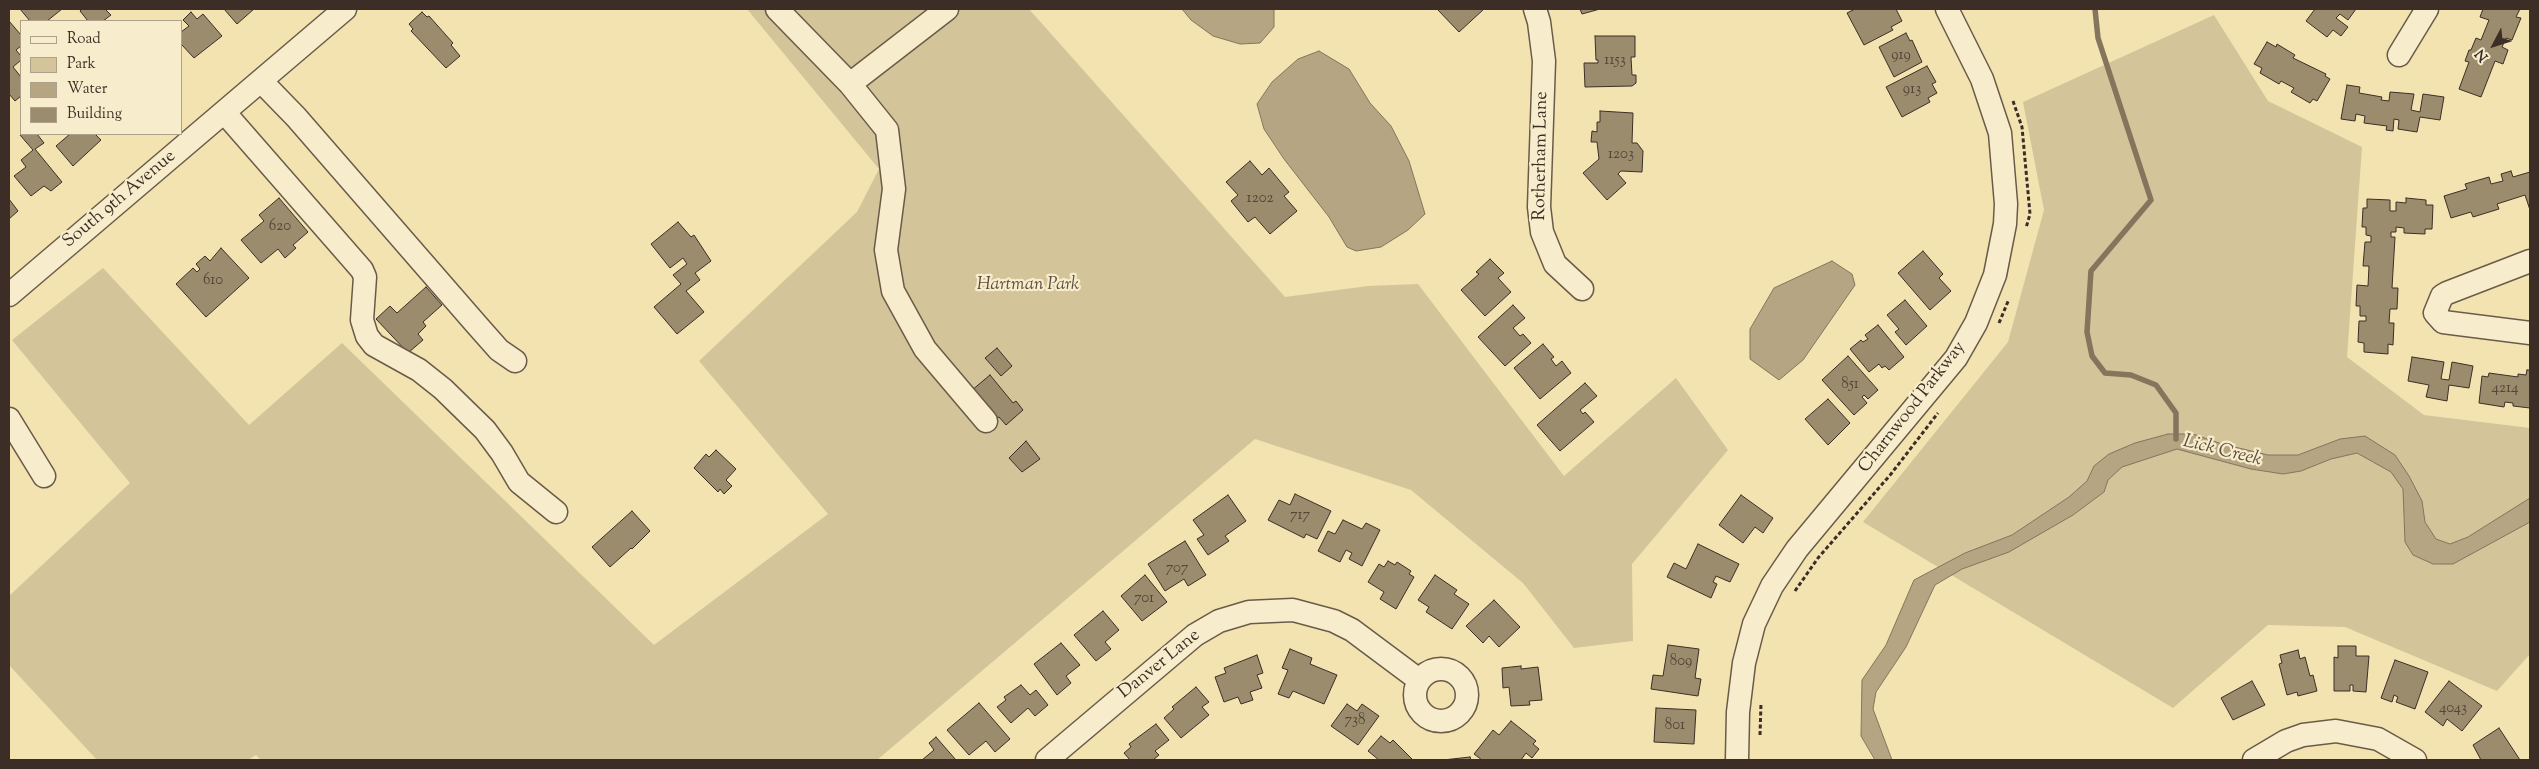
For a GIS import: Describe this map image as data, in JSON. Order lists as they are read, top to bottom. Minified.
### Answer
{"streets":{"street":["Rotherham Lane","South 9th Avenue","Charnwood Parkway","Danver Lane"]},"water":["Lick Creek"],"parks":["Hartman Park"],"house_numbers":["919","1153","913","1203","1202","620","610","851","4214","717","707","701","809","4043","738","801"],"legend":["Road","Park","Water","Building"],"north":"bottom left"}
